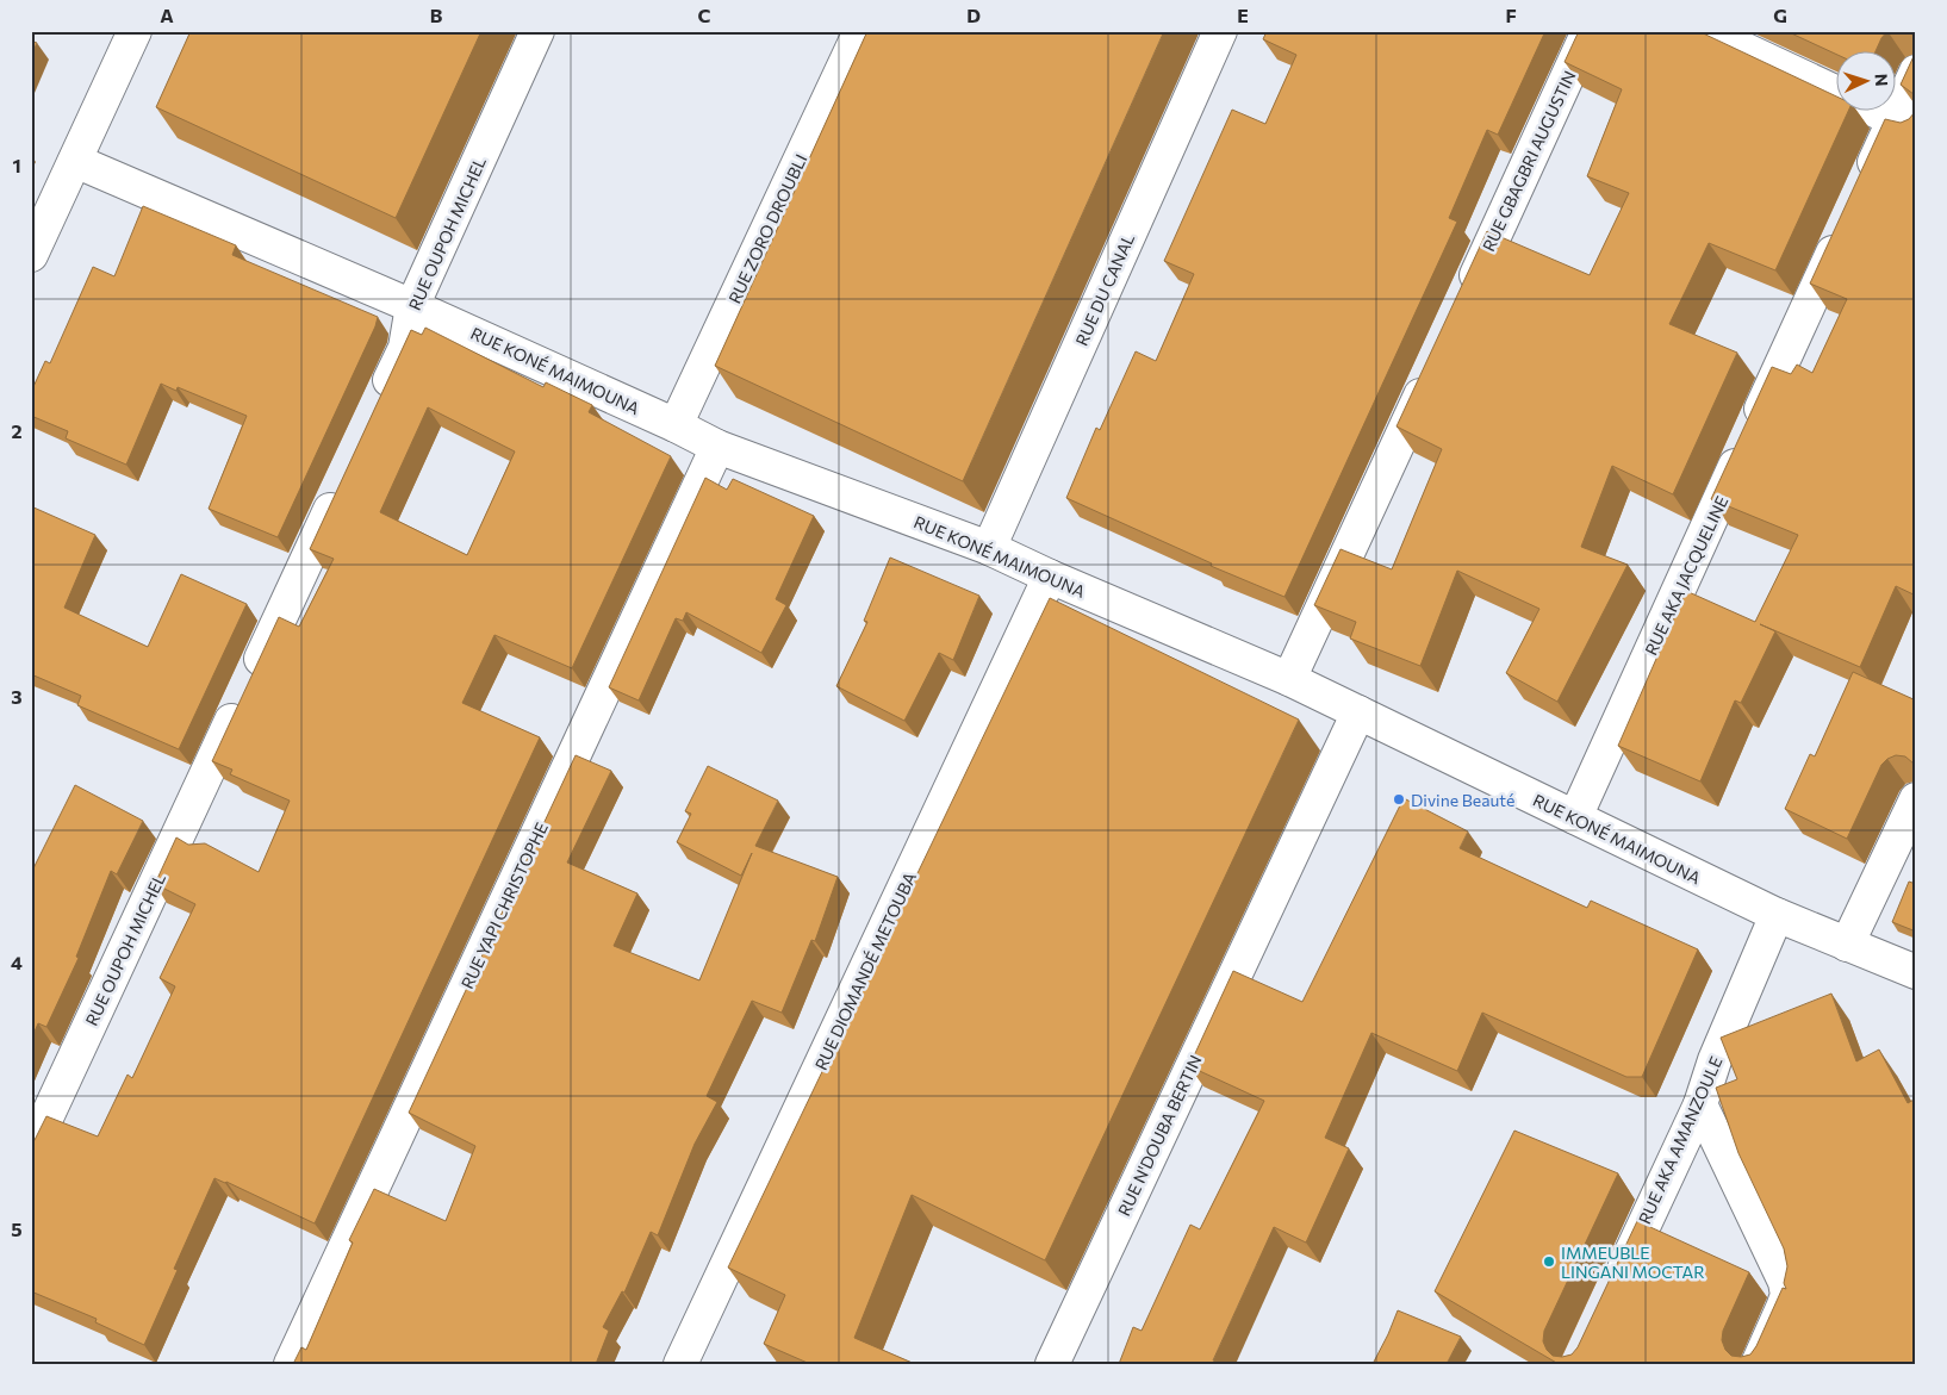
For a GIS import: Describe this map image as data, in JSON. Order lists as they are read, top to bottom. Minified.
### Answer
{"streets":{"street":["RUE GBAGBRI AUGUSTIN","RUE ZORO DROUBLI","RUE OUPOH MICHEL","RUE DU CANAL","RUE KONÉ MAIMOUNA","RUE AKA JACQUELINE","RUE YAPI CHRISTOPHE","RUE DIOMANDÉ METOUBA","RUE N'DOUBA BERTIN","RUE AKA AMANZOULE"]},"crossings":[["RUE ZORO DROUBLI","RUE KONÉ MAIMOUNA"],["RUE OUPOH MICHEL","RUE KONÉ MAIMOUNA"],["RUE DU CANAL","RUE KONÉ MAIMOUNA"],["RUE KONÉ MAIMOUNA","RUE AKA JACQUELINE"],["RUE KONÉ MAIMOUNA","RUE YAPI CHRISTOPHE"],["RUE KONÉ MAIMOUNA","RUE DIOMANDÉ METOUBA"],["RUE KONÉ MAIMOUNA","RUE N'DOUBA BERTIN"],["RUE KONÉ MAIMOUNA","RUE AKA AMANZOULE"]],"places":["Divine Beauté","IMMEUBLE LINGANI MOCTAR"],"north":"right","grid":{"columns":["A","B","C","D","E","F","G"],"rows":["1","2","3","4","5"]}}
